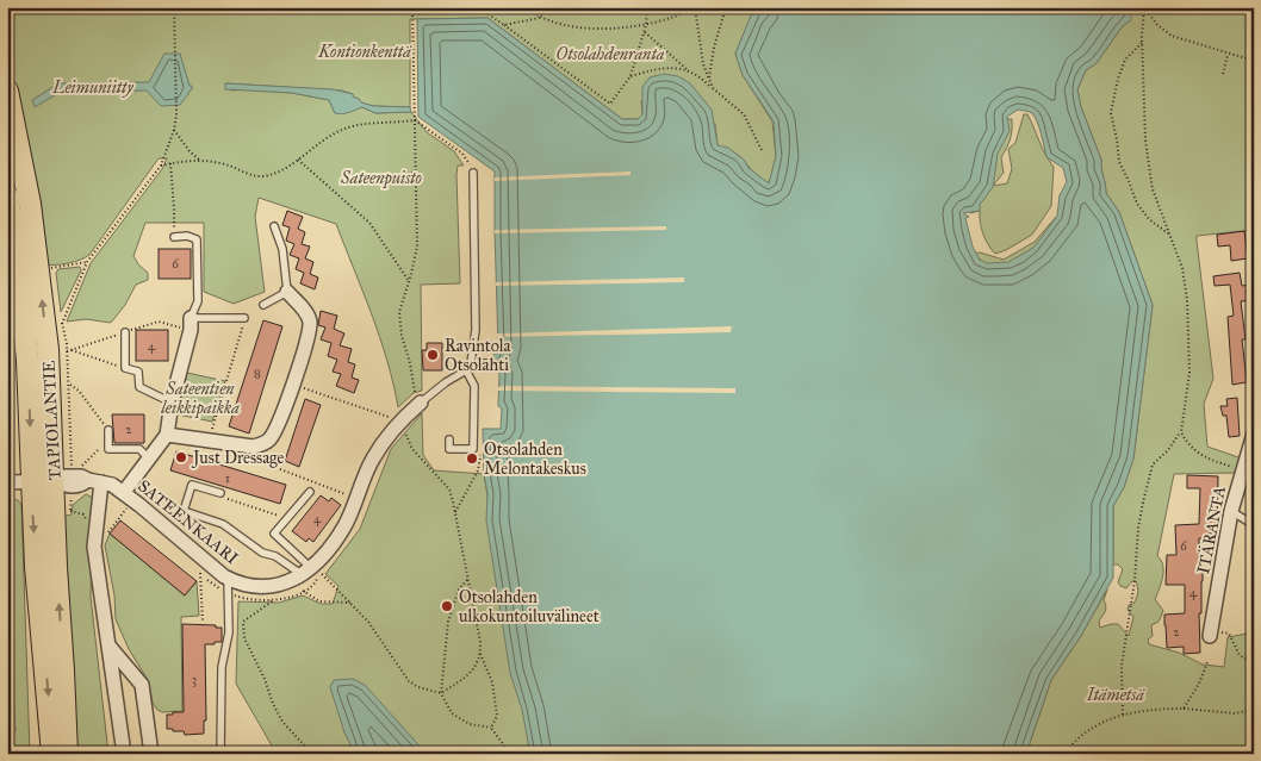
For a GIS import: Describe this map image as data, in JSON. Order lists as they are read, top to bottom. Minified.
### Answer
{"streets":{"main road":["TAPIOLANTIE"],"street":["SATEENKAARI","ITÄRANTA"]},"crossings":[["TAPIOLANTIE","SATEENKAARI"]],"parks":["Kontionkenttä","Otsolahdenranta","Leimuniitty","Sateenpuisto","Sateentien leikkipaikka","Itämetsä"],"places":["Ravintola Otsolahti","Just Dressage","Otsolahden Melontakeskus","Otsolahden ulkokuntoiluvälineet"],"house_numbers":["6","4","8","2","1","4","6","4","2","3"]}
